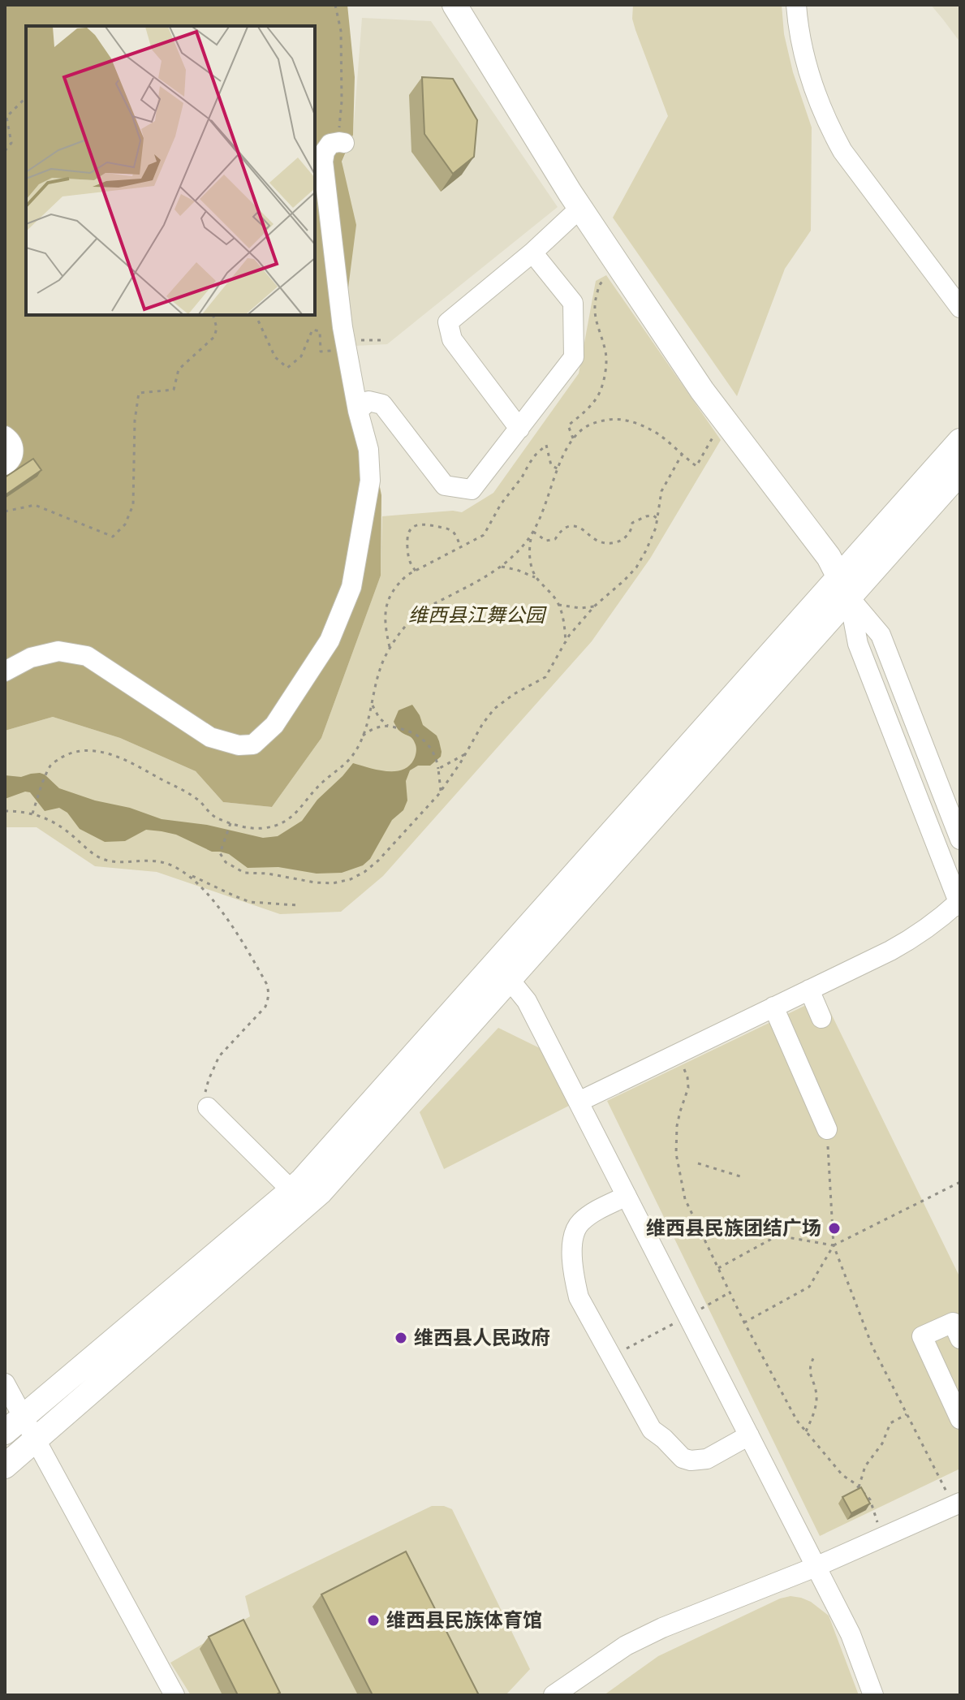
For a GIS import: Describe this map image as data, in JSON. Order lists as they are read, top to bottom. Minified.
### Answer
{"parks":["维西县江舞公园"],"places":["维西县民族团结广场","维西县人民政府","维西县民族体育馆"]}
